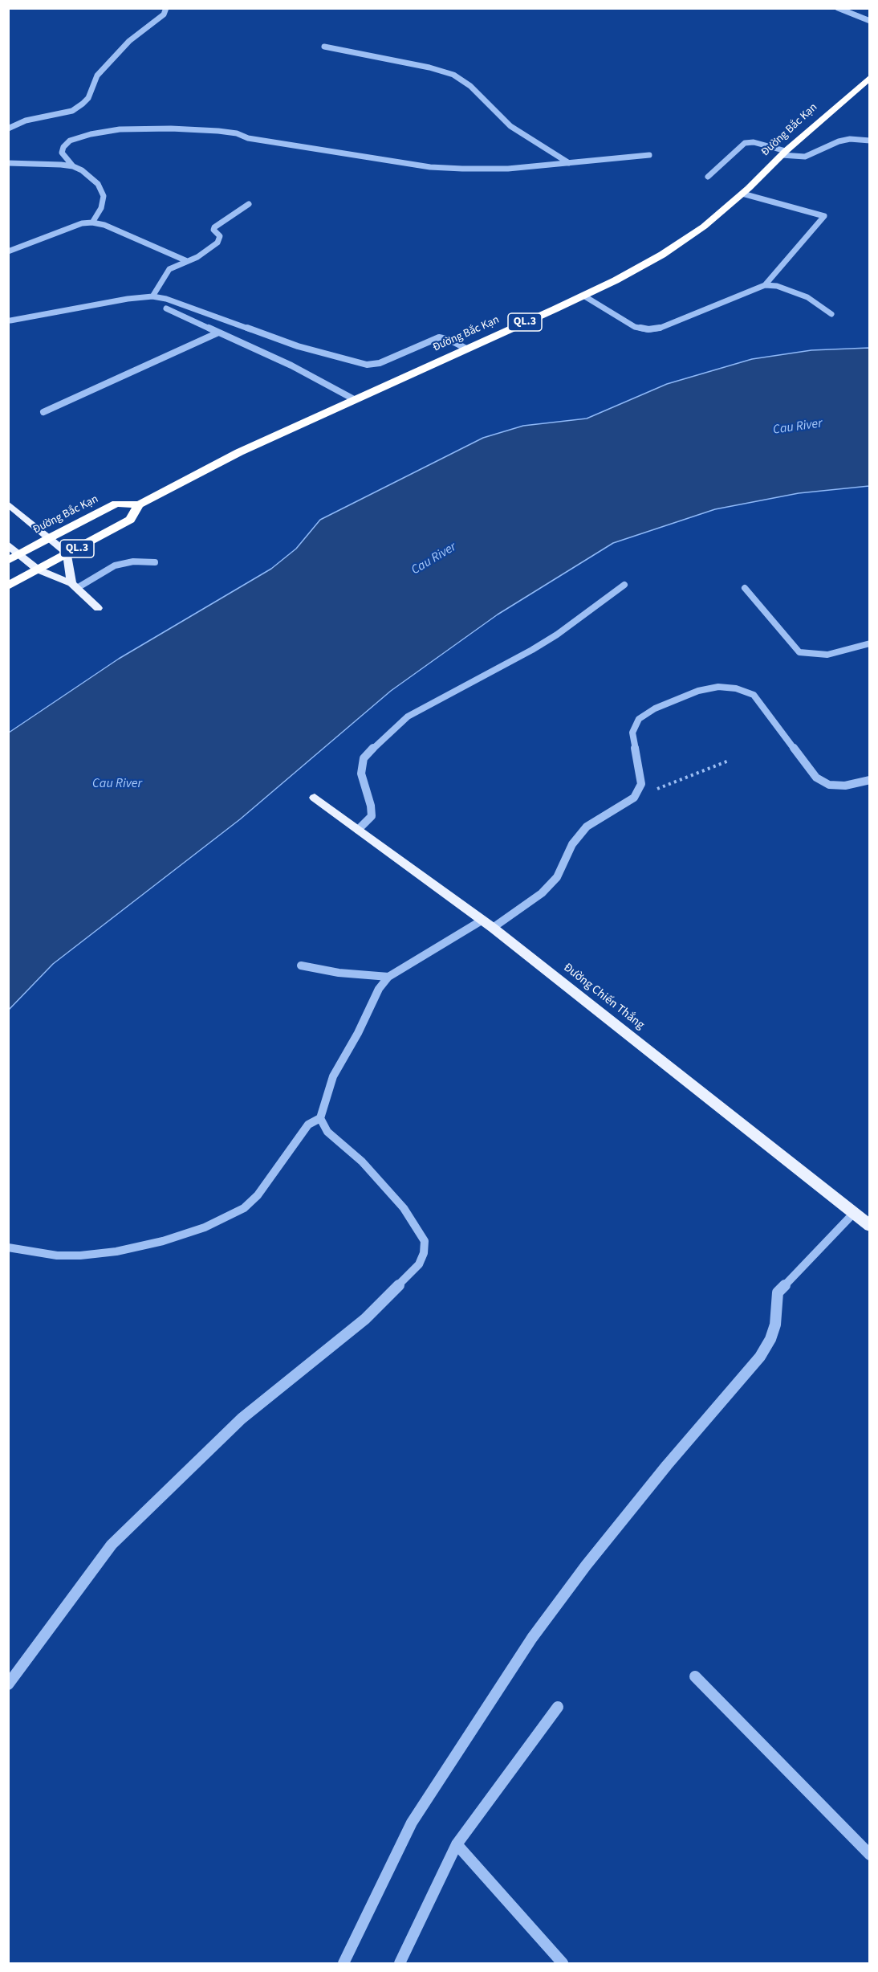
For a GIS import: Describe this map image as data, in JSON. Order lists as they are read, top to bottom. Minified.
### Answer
{"streets":{"highway":["Đường Bắc Kạn","QL.3"],"main road":["Đường Chiến Thắng"]},"water":["Cau River"]}
